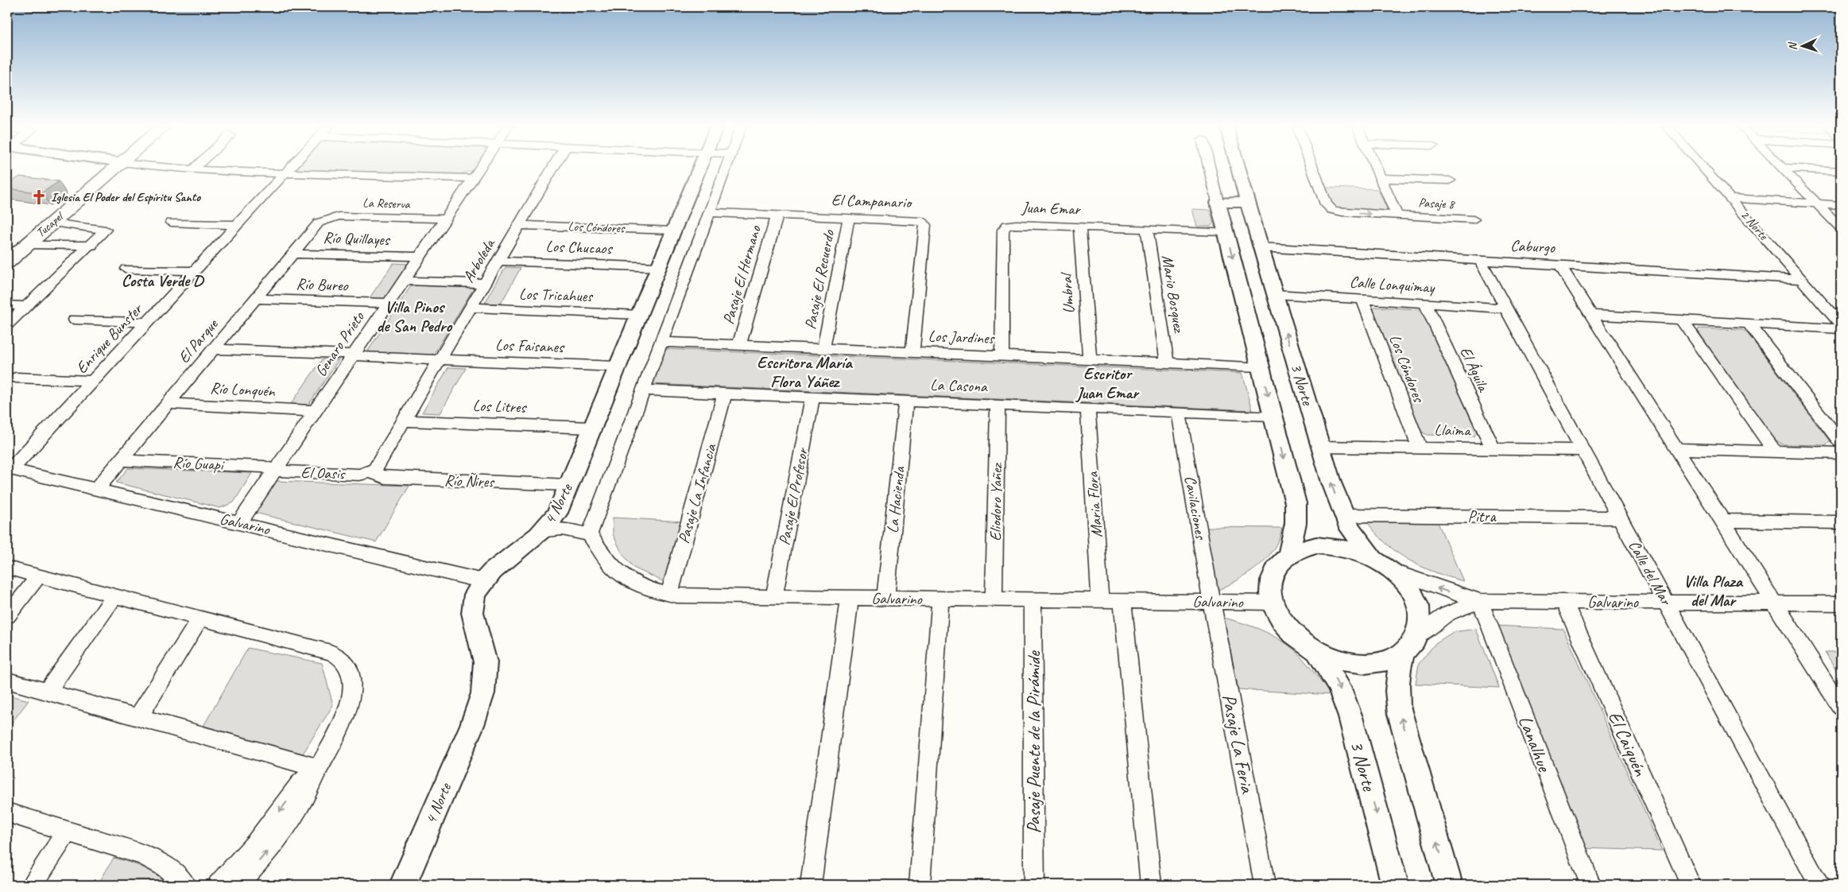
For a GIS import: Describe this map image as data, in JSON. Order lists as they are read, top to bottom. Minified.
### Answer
{"streets":{"main road":["Tucapel"],"street":["El Campanario","La Reserva","Pasaje 8","Juan Emar","2 Norte","Los Cóndores","Río Quillayes","Caburgo","Los Chucaos","Arboleda","Pasaje El Hermano","Pasaje El Recuerdo","Río Bureo","Calle Lonquimay","Mario Bosquez","Umbral","Los Tricahues","Los Jardines","Enrique Bunster","El Parque","Genaro Prieto","Los Faisanes","El Águila","3 Norte","La Casona","Río Lonquén","Los Litres","Llaima","Río Guapi","El Oasis","Río Ñires","Pasaje La Infancia","Pasaje El Profesor","La Hacienda","Eliodoro Yañez","4 Norte","Maria Flora","Cavilaciones","Pitra","Galvarino","Calle del Mar","Pasaje Puente de la Pirámide","Pasaje La Feria","Lanalhue","El Caiquén"]},"crossings":[["El Campanario","Pasaje El Hermano"],["El Campanario","Pasaje El Recuerdo"],["El Campanario","Los Jardines"],["La Reserva","El Parque"],["La Reserva","Genaro Prieto"],["Juan Emar","Mario Bosquez"],["Juan Emar","Umbral"],["Juan Emar","Los Jardines"],["2 Norte","Caburgo"],["Los Cóndores","Arboleda"],["Los Cóndores","Calle Lonquimay"],["Los Cóndores","Llaima"],["Los Cóndores","4 Norte"],["Río Quillayes","El Parque"],["Río Quillayes","Genaro Prieto"],["Caburgo","3 Norte"],["Caburgo","Calle del Mar"],["Los Chucaos","Arboleda"],["Los Chucaos","4 Norte"],["Arboleda","Los Tricahues"],["Arboleda","Los Faisanes"],["Arboleda","Los Litres"],["Arboleda","El Oasis"],["Arboleda","Río Ñires"],["Pasaje El Hermano","Los Jardines"],["Pasaje El Recuerdo","Los Jardines"],["Río Bureo","El Parque"],["Río Bureo","Genaro Prieto"],["Calle Lonquimay","El Águila"],["Calle Lonquimay","3 Norte"],["Calle Lonquimay","Calle del Mar"],["Mario Bosquez","Los Jardines"],["Umbral","Los Jardines"],["Los Tricahues","4 Norte"],["Enrique Bunster","Galvarino"],["El Parque","Los Faisanes"],["El Parque","Río Lonquén"],["El Parque","Río Guapi"],["El Parque","Galvarino"],["Genaro Prieto","Los Faisanes"],["Genaro Prieto","Río Lonquén"],["Genaro Prieto","Río Guapi"],["Genaro Prieto","El Oasis"],["Genaro Prieto","Galvarino"],["Los Faisanes","4 Norte"],["El Águila","Llaima"],["3 Norte","Llaima"],["3 Norte","Pitra"],["3 Norte","Galvarino"],["La Casona","Pasaje La Infancia"],["La Casona","Pasaje El Profesor"],["La Casona","La Hacienda"],["La Casona","Eliodoro Yañez"],["La Casona","Maria Flora"],["La Casona","Cavilaciones"],["Los Litres","4 Norte"],["Llaima","Calle del Mar"],["Río Guapi","El Oasis"],["El Oasis","Río Ñires"],["Río Ñires","4 Norte"],["Pasaje La Infancia","Galvarino"],["Pasaje El Profesor","Galvarino"],["La Hacienda","Galvarino"],["Eliodoro Yañez","Galvarino"],["4 Norte","Galvarino"],["Maria Flora","Galvarino"],["Cavilaciones","Galvarino"],["Cavilaciones","Pasaje La Feria"],["Pitra","Calle del Mar"],["Galvarino","Calle del Mar"],["Galvarino","Pasaje Puente de la Pirámide"],["Galvarino","Pasaje La Feria"],["Galvarino","Lanalhue"],["Galvarino","El Caiquén"]],"districts":["Costa Verde D","Villa Pinos de San Pedro","Escritora María Flora Yáñez","Escritor Juan Emar","Villa Plaza del Mar"],"places":{"church":["Iglesia El Poder del Espíritu Santo"]},"north":"left"}
